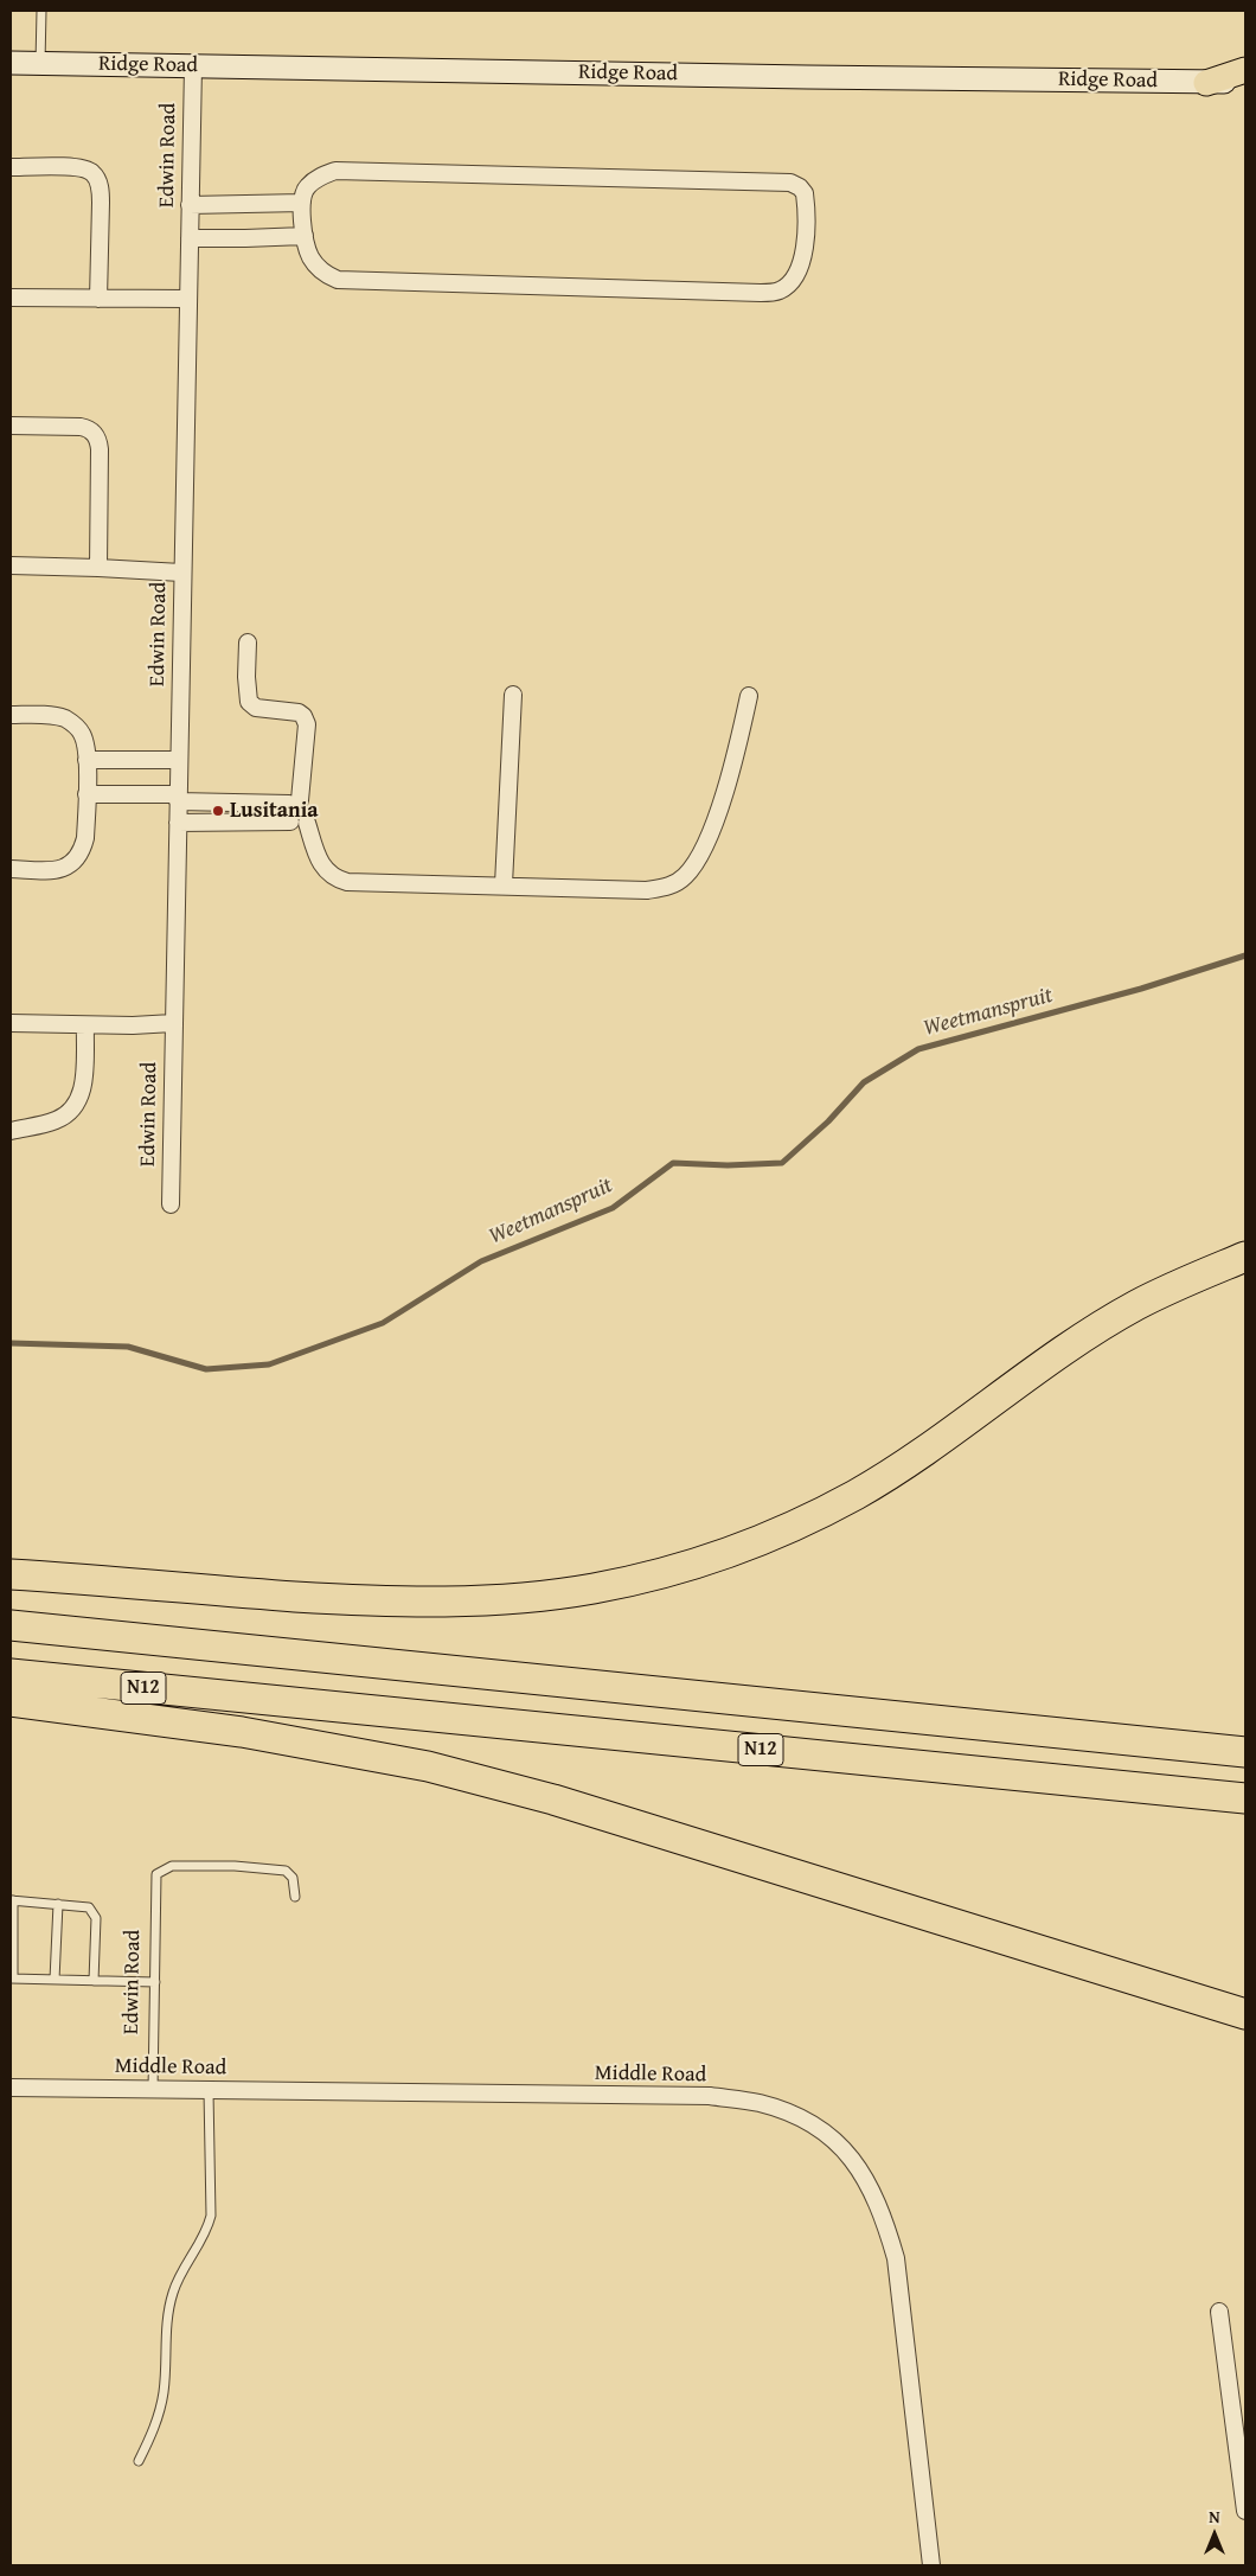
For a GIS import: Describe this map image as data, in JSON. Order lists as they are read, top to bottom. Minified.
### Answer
{"streets":{"highway":["N12"],"main road":["Ridge Road"],"street":["Edwin Road","Middle Road"]},"crossings":[["Ridge Road","Edwin Road"],["Edwin Road","Middle Road"]],"water":["Weetmanspruit"],"places":["Lusitania"],"north":"top"}
